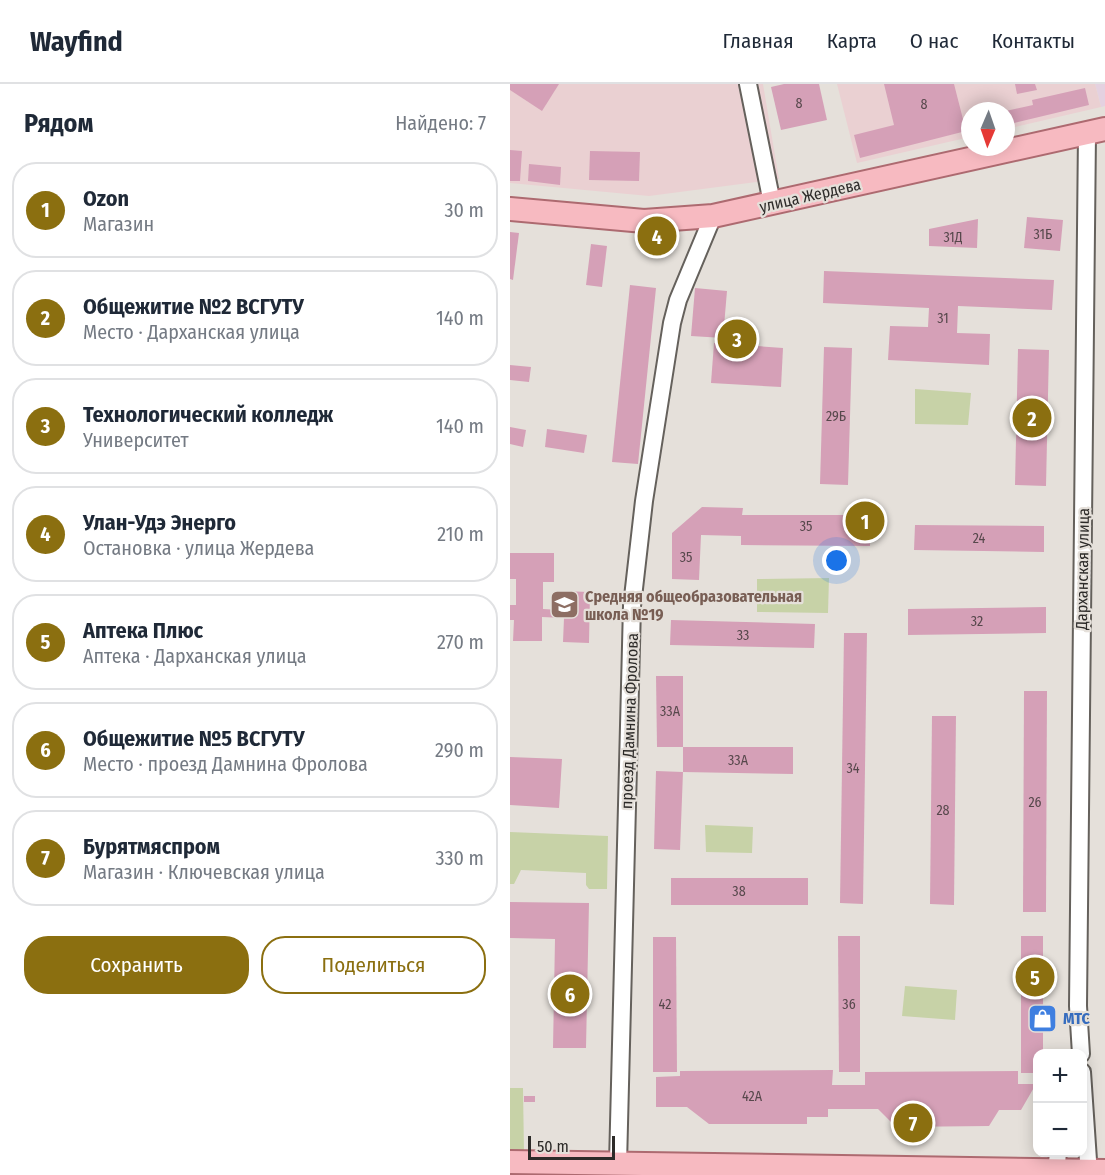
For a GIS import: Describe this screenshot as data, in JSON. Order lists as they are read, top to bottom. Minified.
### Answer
{"streets":{"main road":["улица Жердева"],"street":["Дарханская улица","проезд Дамнина Фролова"]},"crossings":[["улица Жердева","Дарханская улица"],["улица Жердева","проезд Дамнина Фролова"]],"places":{"school or university":["Средняя общеобразовательная школа №19"],"shop":["МТС"]},"house_numbers":["8","8","31Б","31Д","31","29Б","35","24","35","32","33","33А","33А","34","26","28","38","42","36","42А"],"scale_bar":"50 m","north":"bottom","page":{"header":"Wayfind","nav":["Главная","Карта","О нас","Контакты"],"heading":["Рядом","Найдено: 7"],"list":[{"mark":"1","name":"Ozon","note":"Магазин","value":"30 m"},{"mark":"2","name":"Общежитие №2 ВСГУТУ","note":"Место · Дарханская улица","value":"140 m"},{"mark":"3","name":"Технологический колледж","note":"Университет","value":"140 m"},{"mark":"4","name":"Улан-Удэ Энерго","note":"Остановка · улица Жердева","value":"210 m"},{"mark":"5","name":"Аптека Плюс","note":"Аптека · Дарханская улица","value":"270 m"},{"mark":"6","name":"Общежитие №5 ВСГУТУ","note":"Место · проезд Дамнина Фролова","value":"290 m"},{"mark":"7","name":"Бурятмяспром","note":"Магазин · Ключевская улица","value":"330 m"}],"pins":["4","3","2","1","5","6","7"],"buttons":["Сохранить","Поделиться"],"map_buttons":["+","−"],"scale":"50 m"}}
